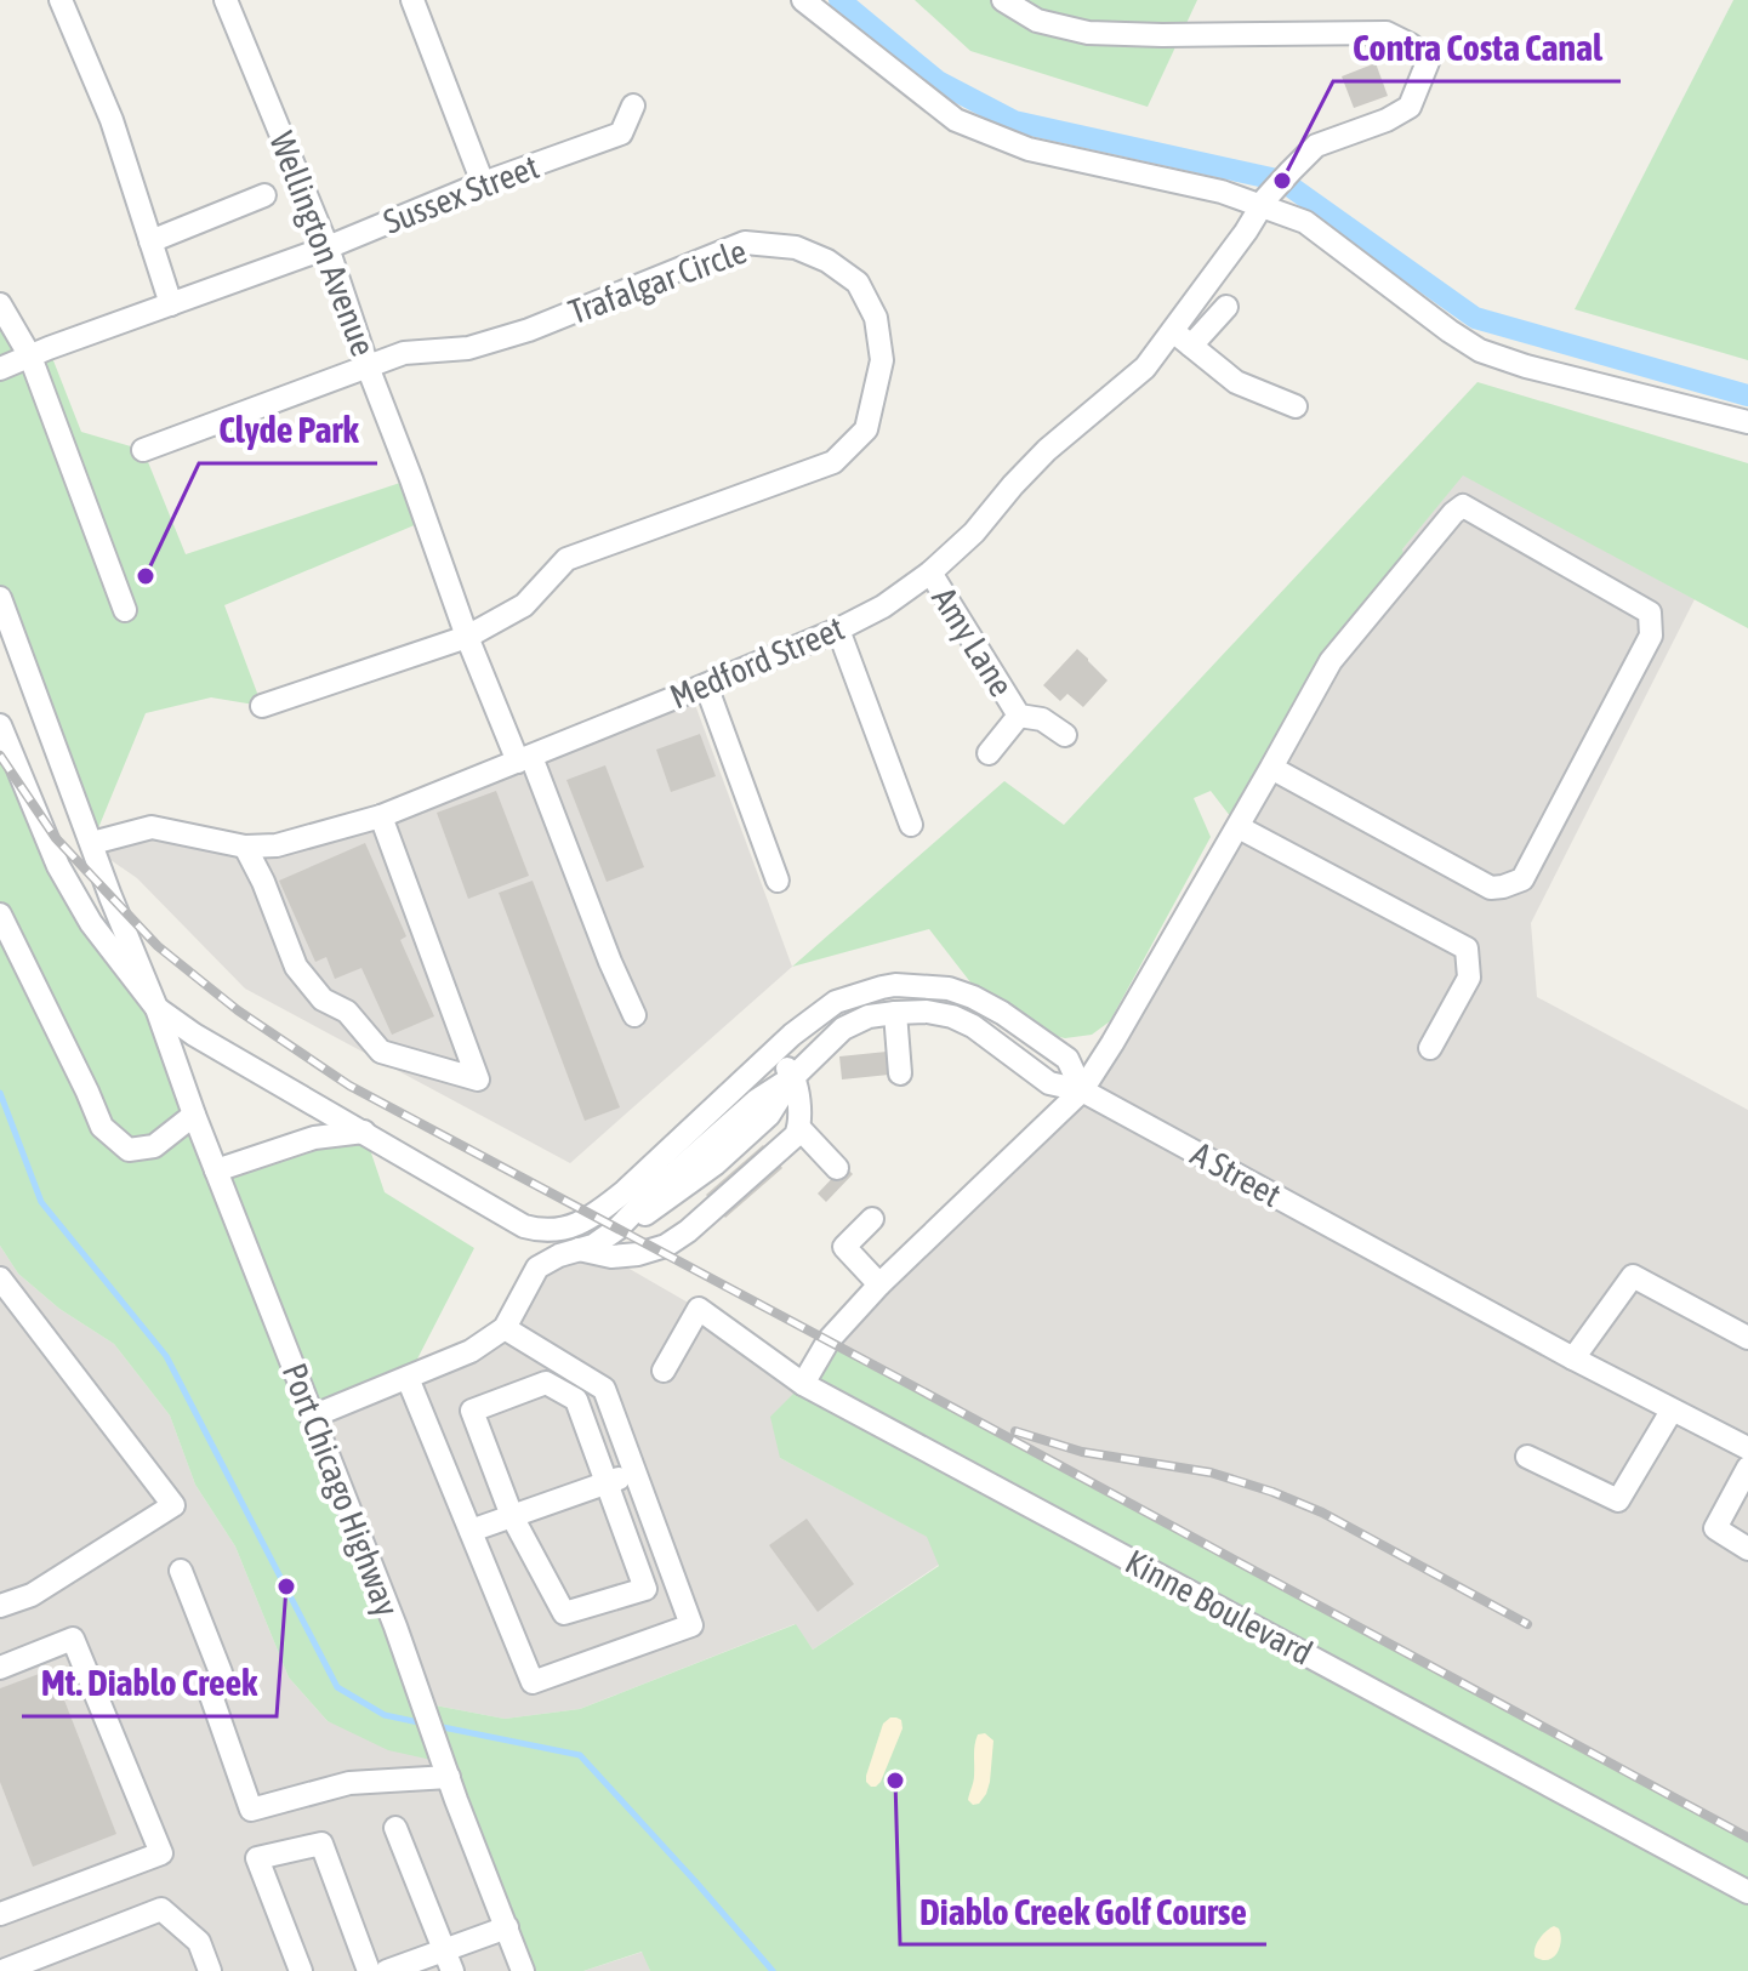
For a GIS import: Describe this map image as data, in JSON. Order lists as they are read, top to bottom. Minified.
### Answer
{"streets":{"street":["Sussex Street","Wellington Avenue","Trafalgar Circle","Amy Lane","Medford Street","A Street","Port Chicago Highway","Kinne Boulevard"]},"crossings":[["Sussex Street","Wellington Avenue"],["Wellington Avenue","Trafalgar Circle"],["Wellington Avenue","Medford Street"],["Amy Lane","Medford Street"],["Medford Street","Port Chicago Highway"]],"places":["Contra Costa Canal","Clyde Park","Mt. Diablo Creek","Diablo Creek Golf Course"]}
